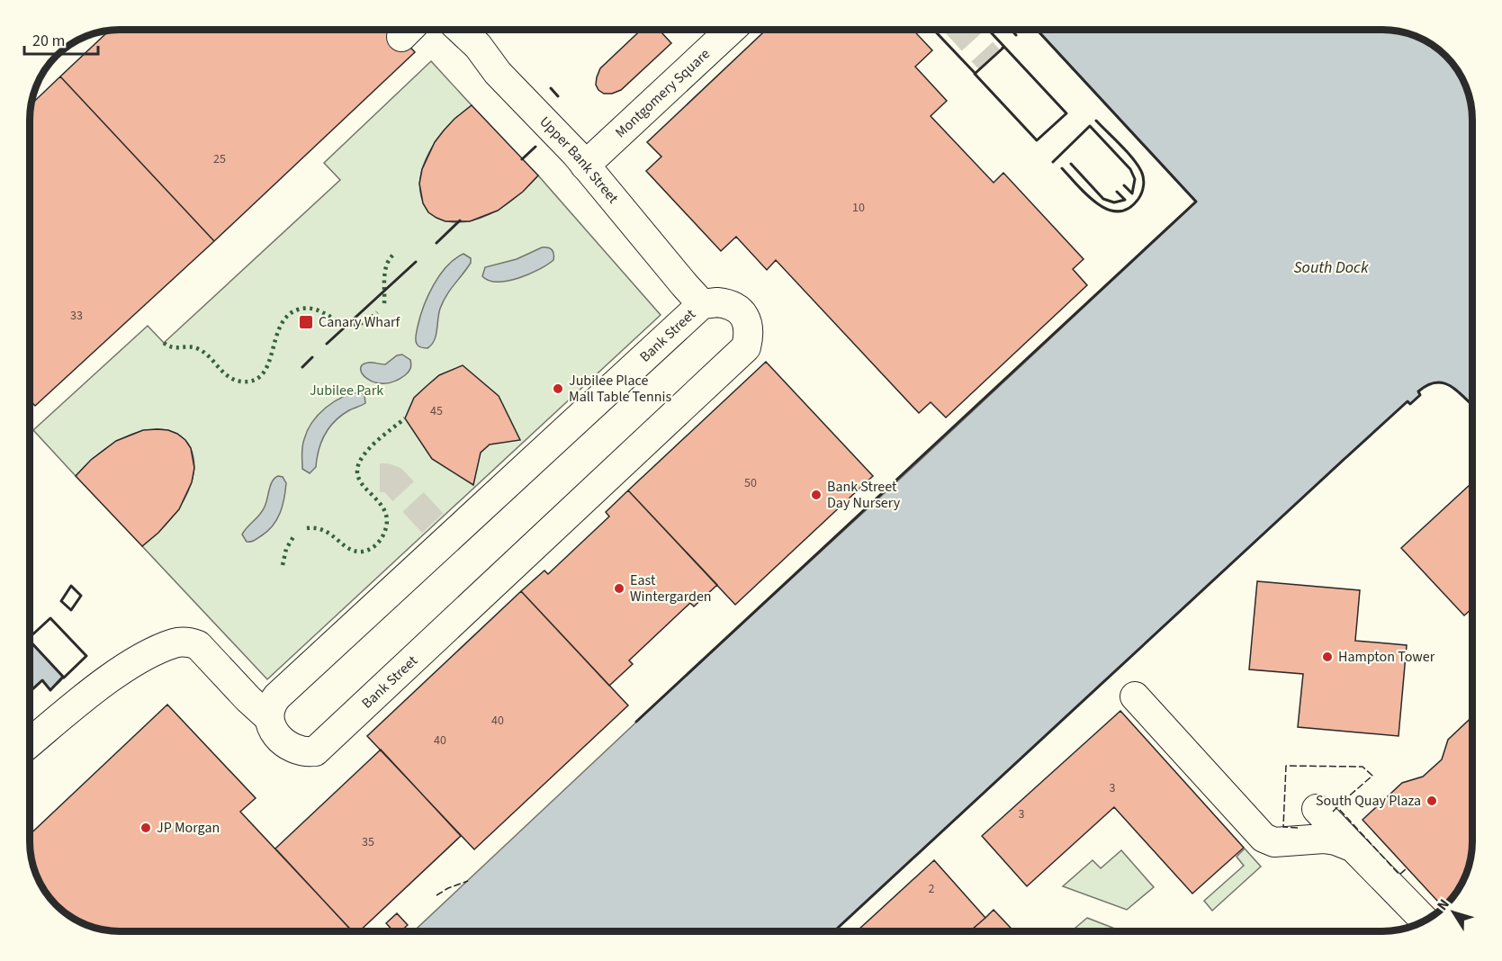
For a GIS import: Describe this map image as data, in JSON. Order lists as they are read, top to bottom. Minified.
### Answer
{"streets":{"street":["Montgomery Square","Upper Bank Street","Bank Street"]},"crossings":[["Montgomery Square","Upper Bank Street"],["Upper Bank Street","Bank Street"]],"water":["South Dock"],"parks":["Jubilee Park"],"places":{"transit":["Canary Wharf"],"other":["Jubilee Place Mall Table Tennis","Bank Street Day Nursery","East Wintergarden","Hampton Tower","South Quay Plaza","JP Morgan"]},"house_numbers":["25","10","33","45","50","40","40","3","3","35","2"],"scale_bar":"20 m","north":"top left"}
